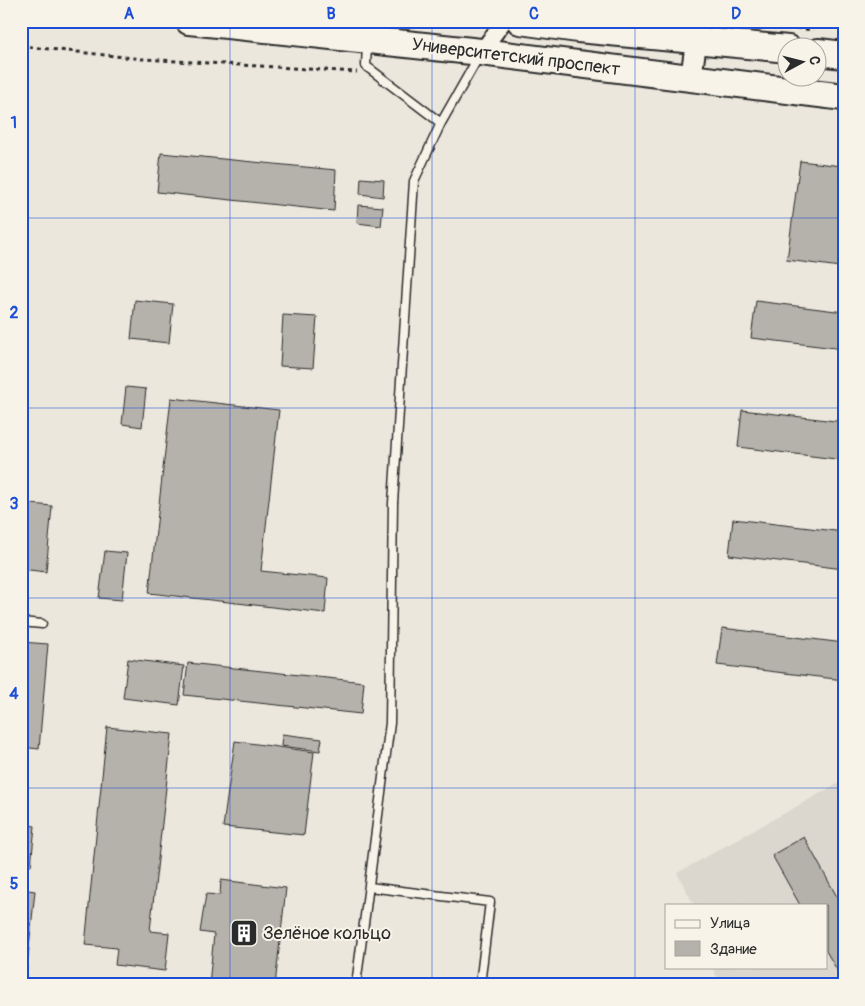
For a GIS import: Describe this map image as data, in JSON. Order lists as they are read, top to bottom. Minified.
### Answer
{"streets":{"highway":["Университетский проспект"]},"places":{"building":["Зелёное кольцо"]},"legend":["Улица","Здание"],"north":"right","grid":{"columns":["A","B","C","D"],"rows":["1","2","3","4","5"]}}
